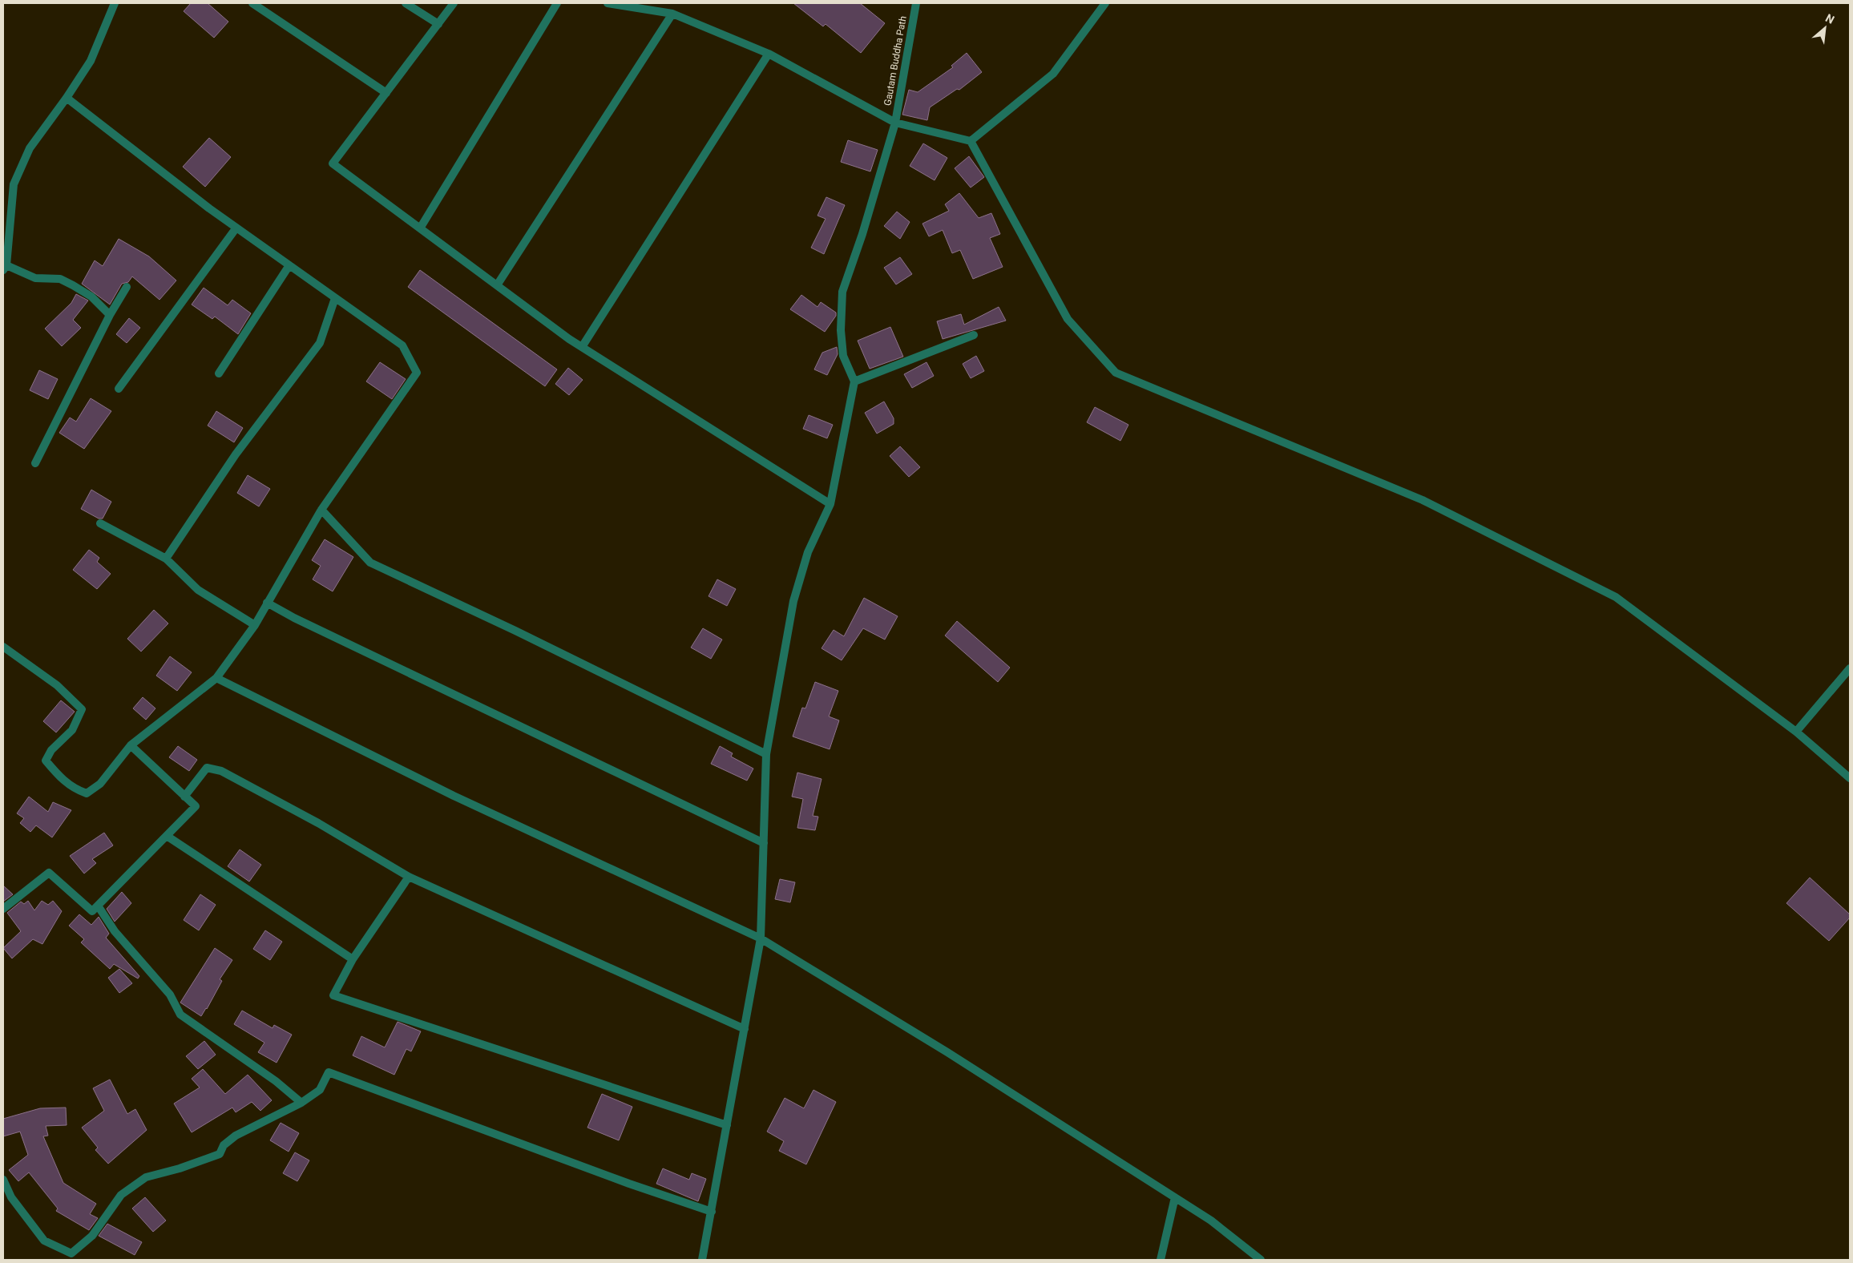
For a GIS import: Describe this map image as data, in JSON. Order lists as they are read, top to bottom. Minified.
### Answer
{"streets":{"street":["Gautam Buddha Path"]},"north":"top right"}
